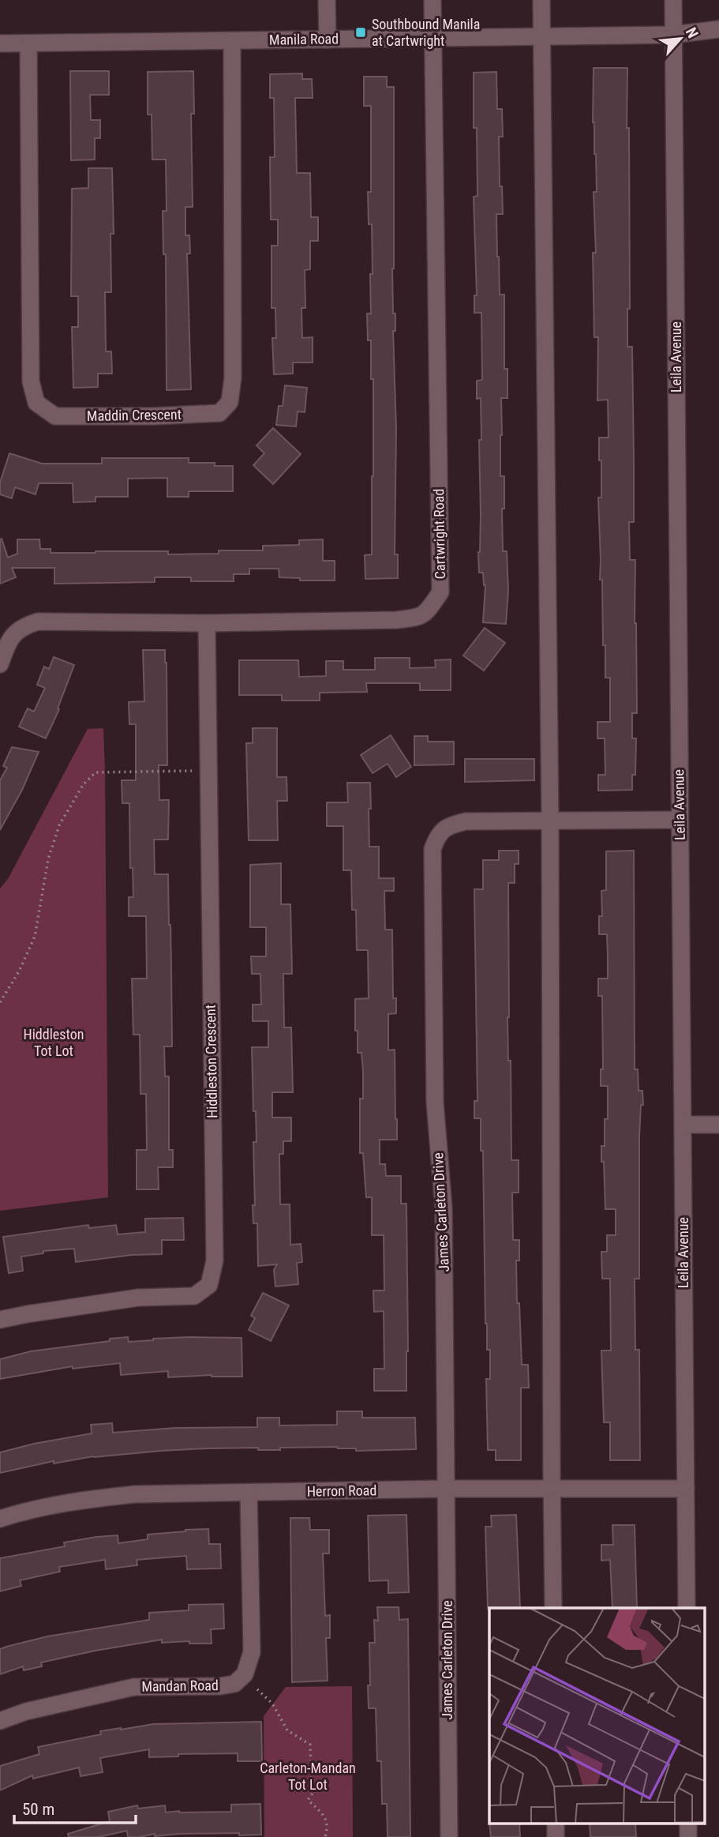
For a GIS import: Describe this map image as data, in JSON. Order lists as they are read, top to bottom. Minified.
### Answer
{"streets":{"street":["Manila Road","Leila Avenue","Maddin Crescent","Cartwright Road","Hiddleston Crescent","James Carleton Drive","Herron Road","Mandan Road"]},"crossings":[["Manila Road","Leila Avenue"],["Manila Road","Maddin Crescent"],["Manila Road","Cartwright Road"],["Leila Avenue","James Carleton Drive"],["Leila Avenue","Herron Road"],["Cartwright Road","Hiddleston Crescent"],["James Carleton Drive","Herron Road"],["Herron Road","Mandan Road"]],"parks":["Hiddleston Tot Lot","Carleton-Mandan Tot Lot"],"places":{"transit":["Southbound Manila at Cartwright"]},"scale_bar":"50 m","north":"top right"}
